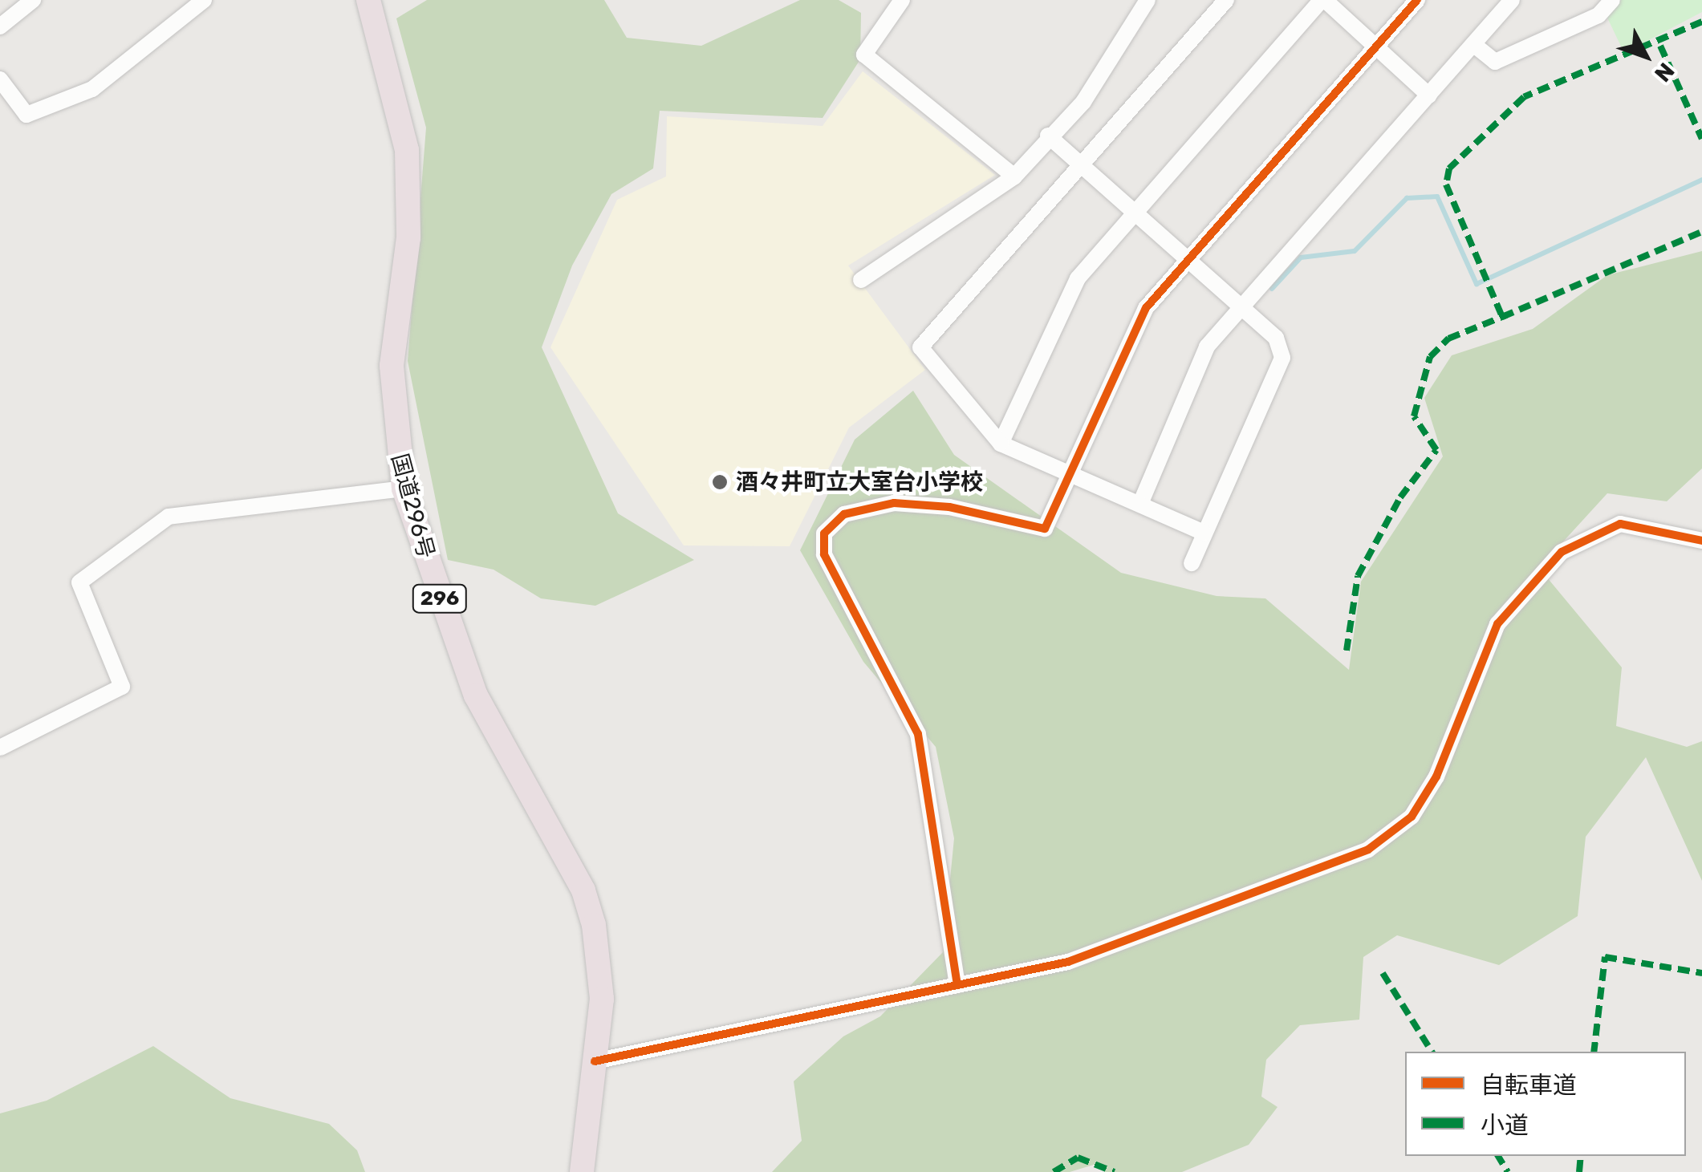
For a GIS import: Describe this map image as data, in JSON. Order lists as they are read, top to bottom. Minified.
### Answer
{"streets":{"highway":["国道296号","296"]},"places":["酒々井町立大室台小学校"],"legend":["自転車道","小道"],"north":"bottom right"}
